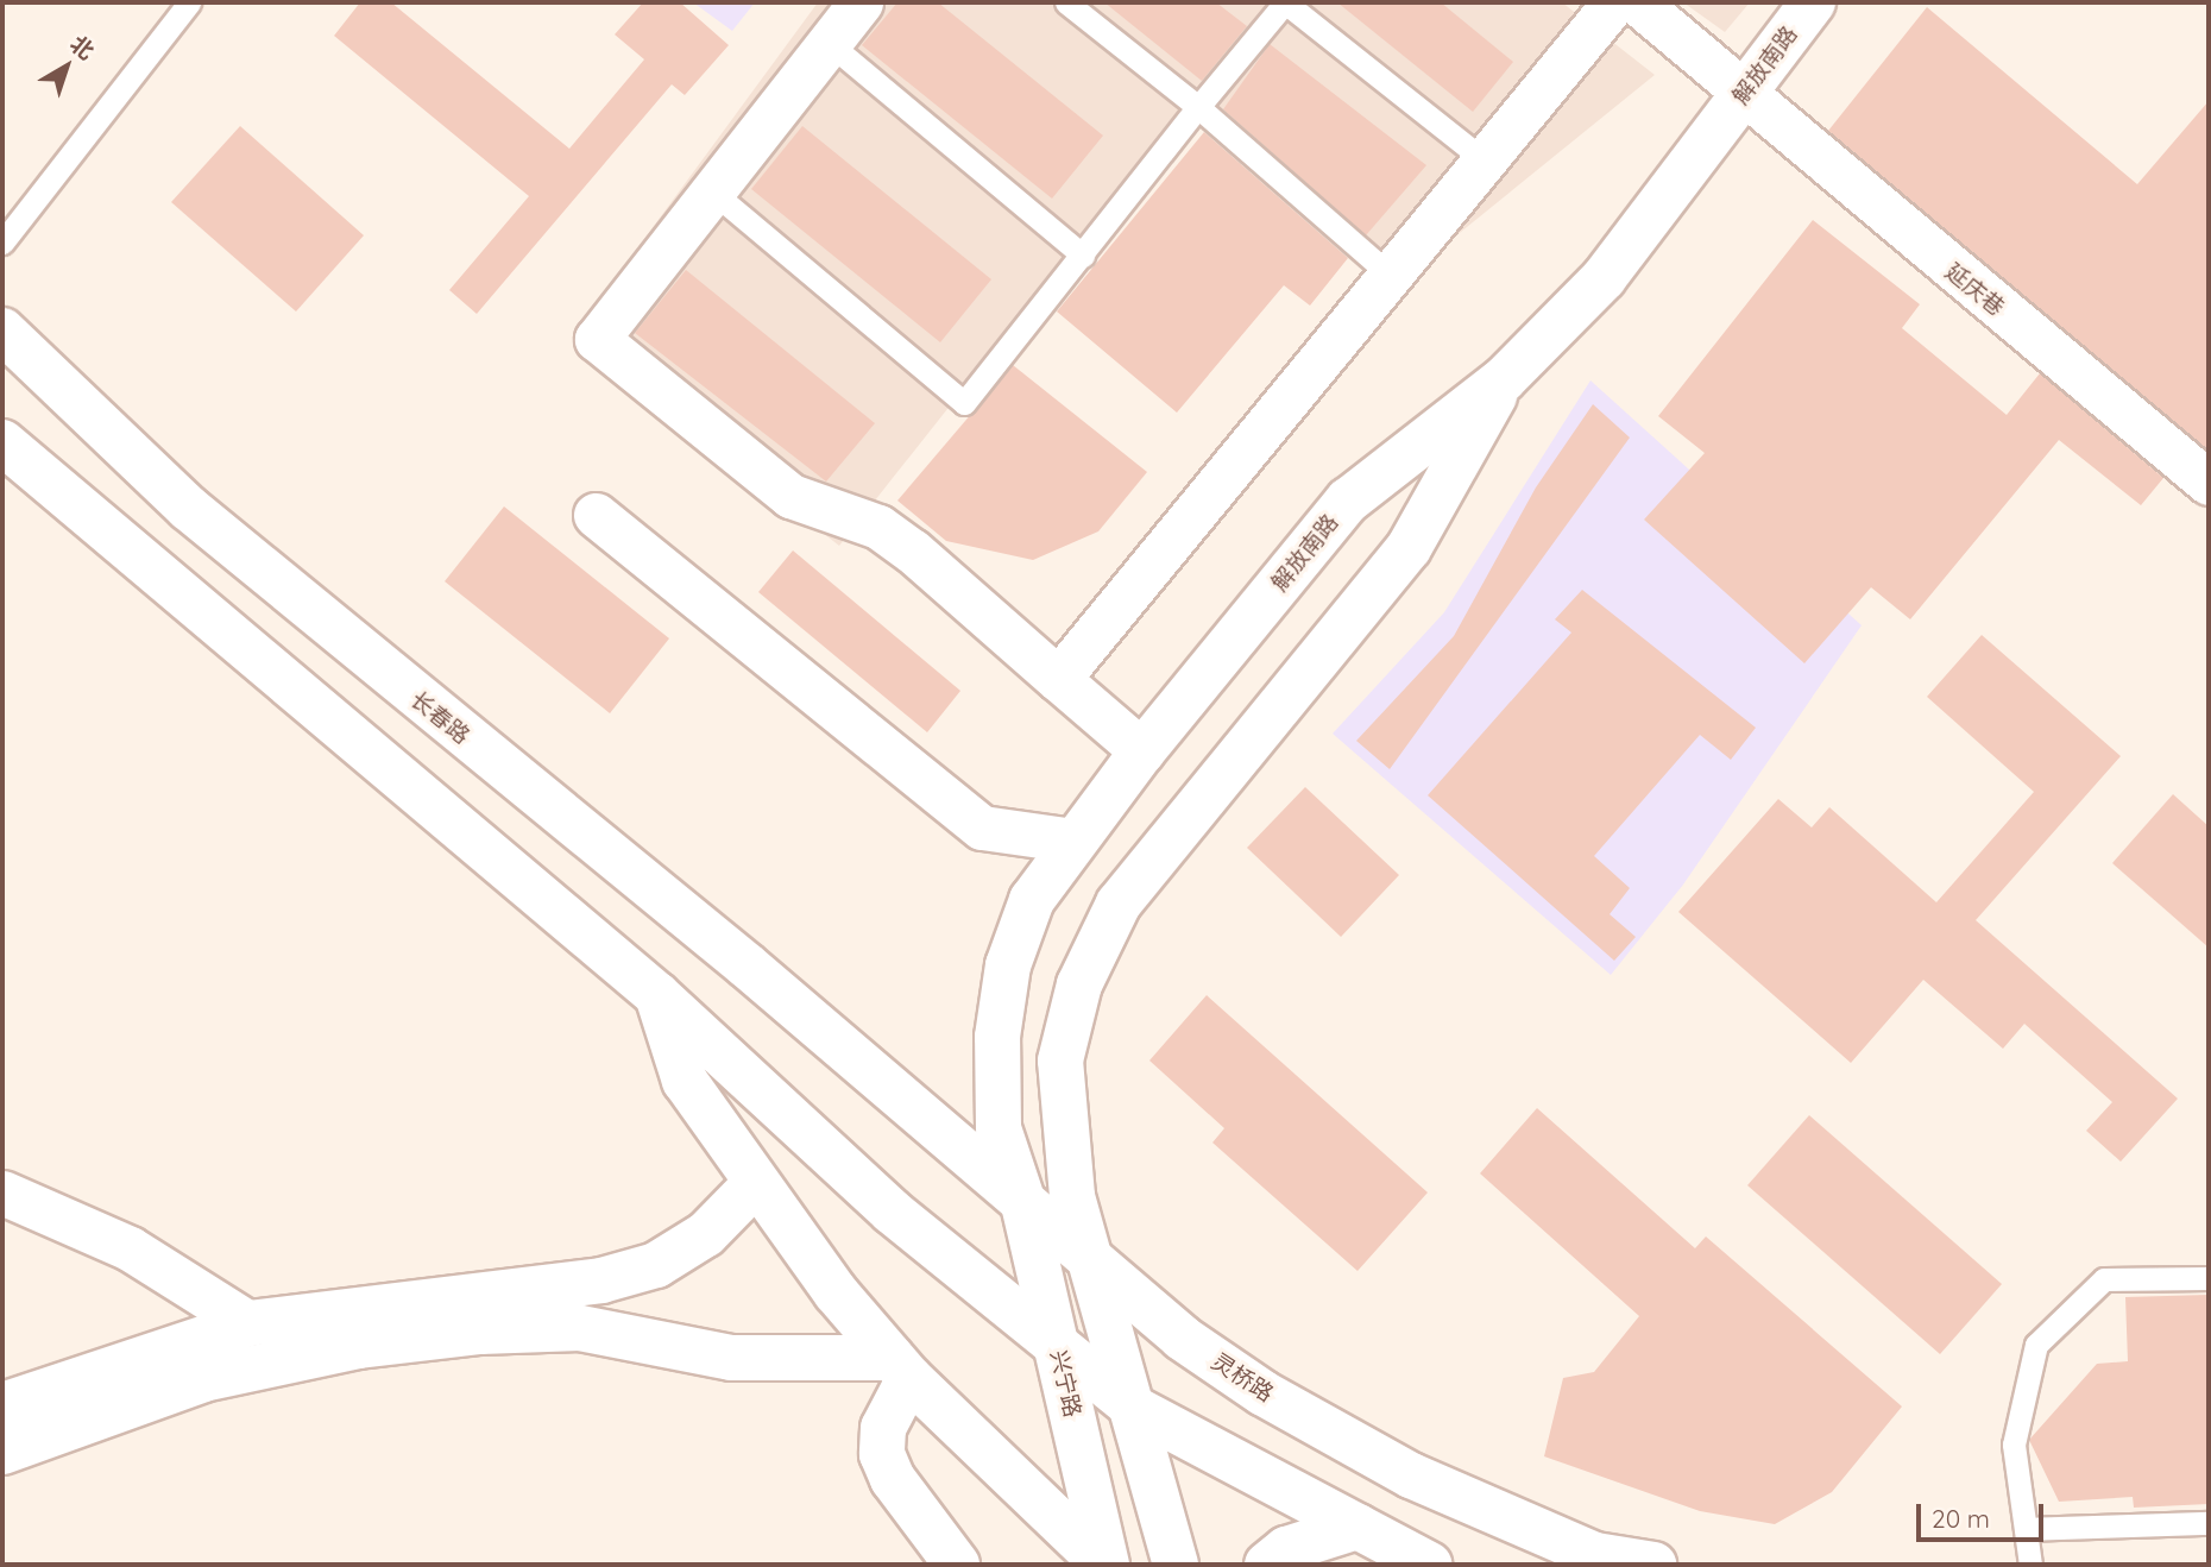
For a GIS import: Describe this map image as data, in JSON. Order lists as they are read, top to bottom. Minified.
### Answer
{"streets":{"main road":["解放南路","长春路","灵桥路","兴宁路"],"street":["延庆巷"]},"crossings":[["解放南路","延庆巷"],["解放南路","灵桥路"],["解放南路","兴宁路"],["长春路","灵桥路"],["灵桥路","兴宁路"]],"scale_bar":"20 m","north":"top right"}
